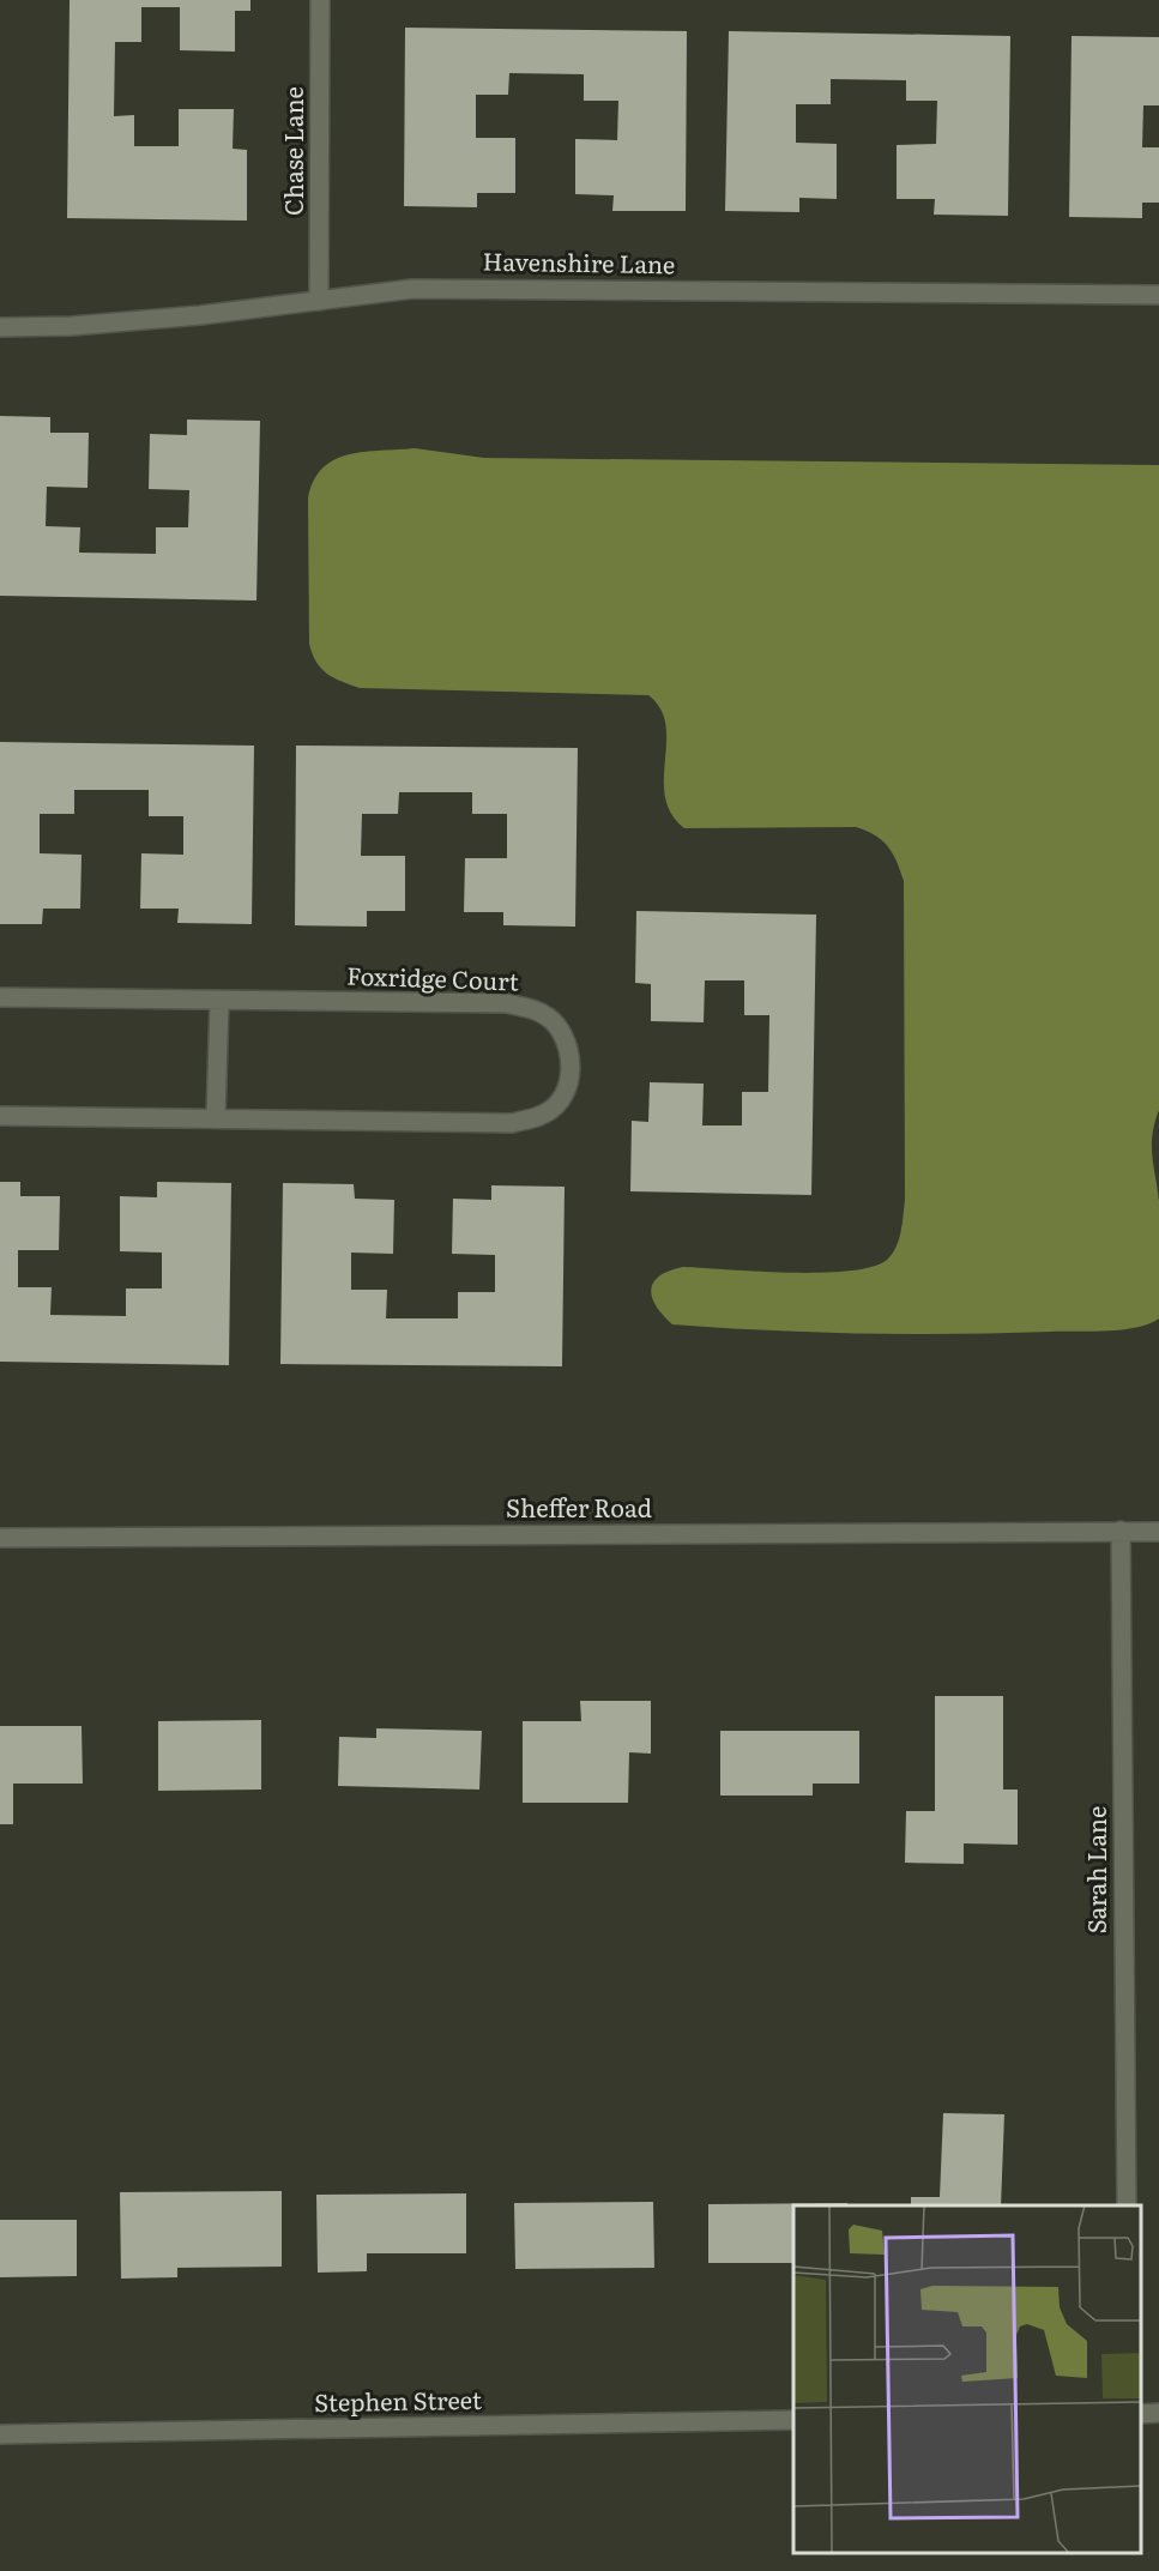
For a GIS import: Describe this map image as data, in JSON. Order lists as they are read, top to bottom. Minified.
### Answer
{"streets":{"street":["Chase Lane","Havenshire Lane","Foxridge Court","Sheffer Road","Sarah Lane","Stephen Street"]},"crossings":[["Chase Lane","Havenshire Lane"],["Sheffer Road","Sarah Lane"]]}
